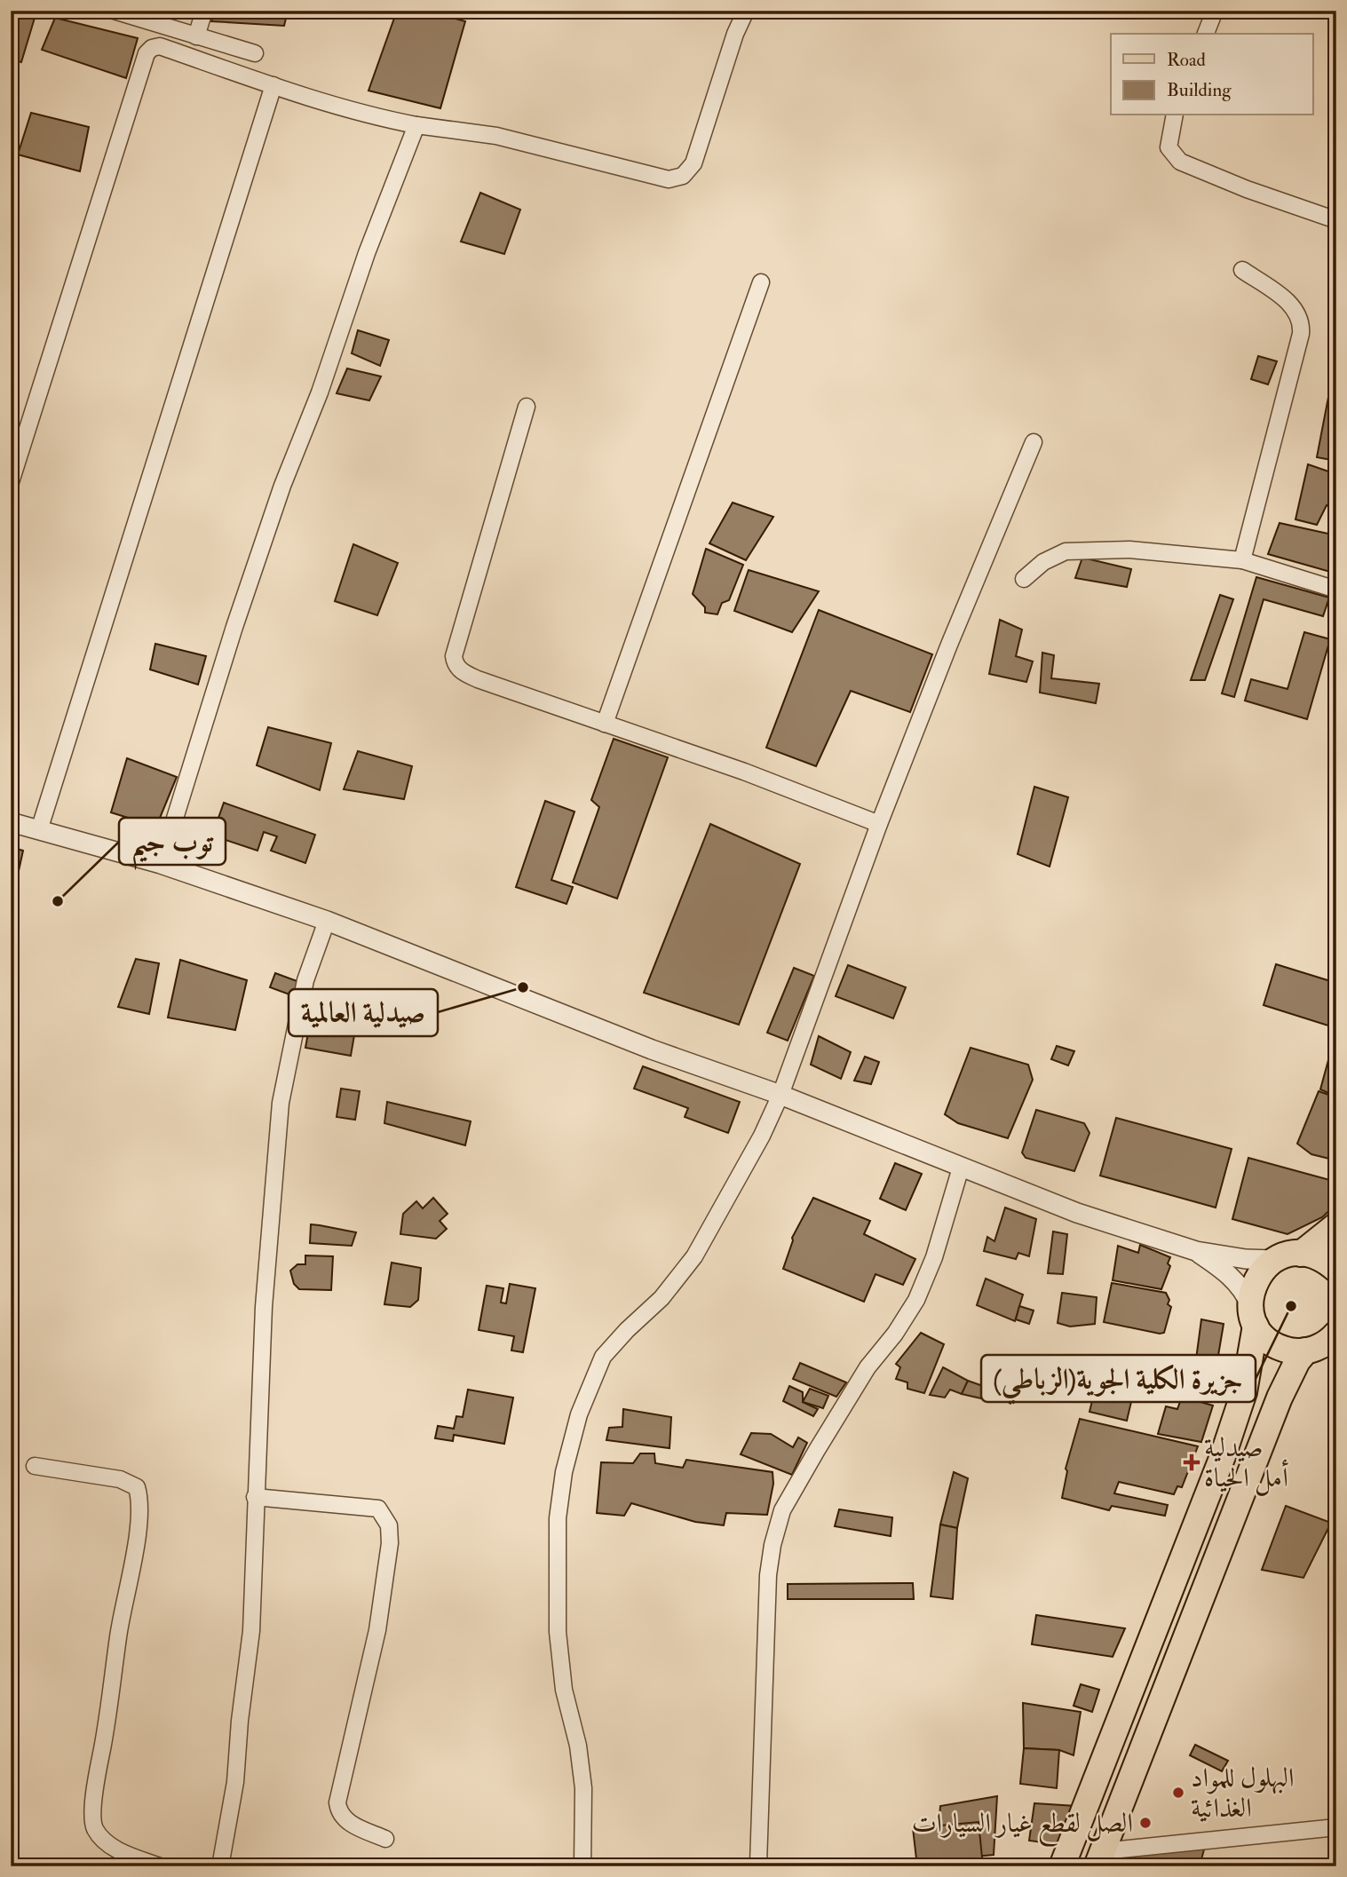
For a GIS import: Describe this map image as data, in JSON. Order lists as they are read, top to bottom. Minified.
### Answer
{"places":{"other":["توب جيم","صيدلية العالمية","جزيرة الكلية الجوية(الزباطي)","البهلول للمواد الغذائية","الصل لقطع غيار السيارات"],"health":["صيدلية أمل الحياة"]},"legend":["Road","Building"]}
